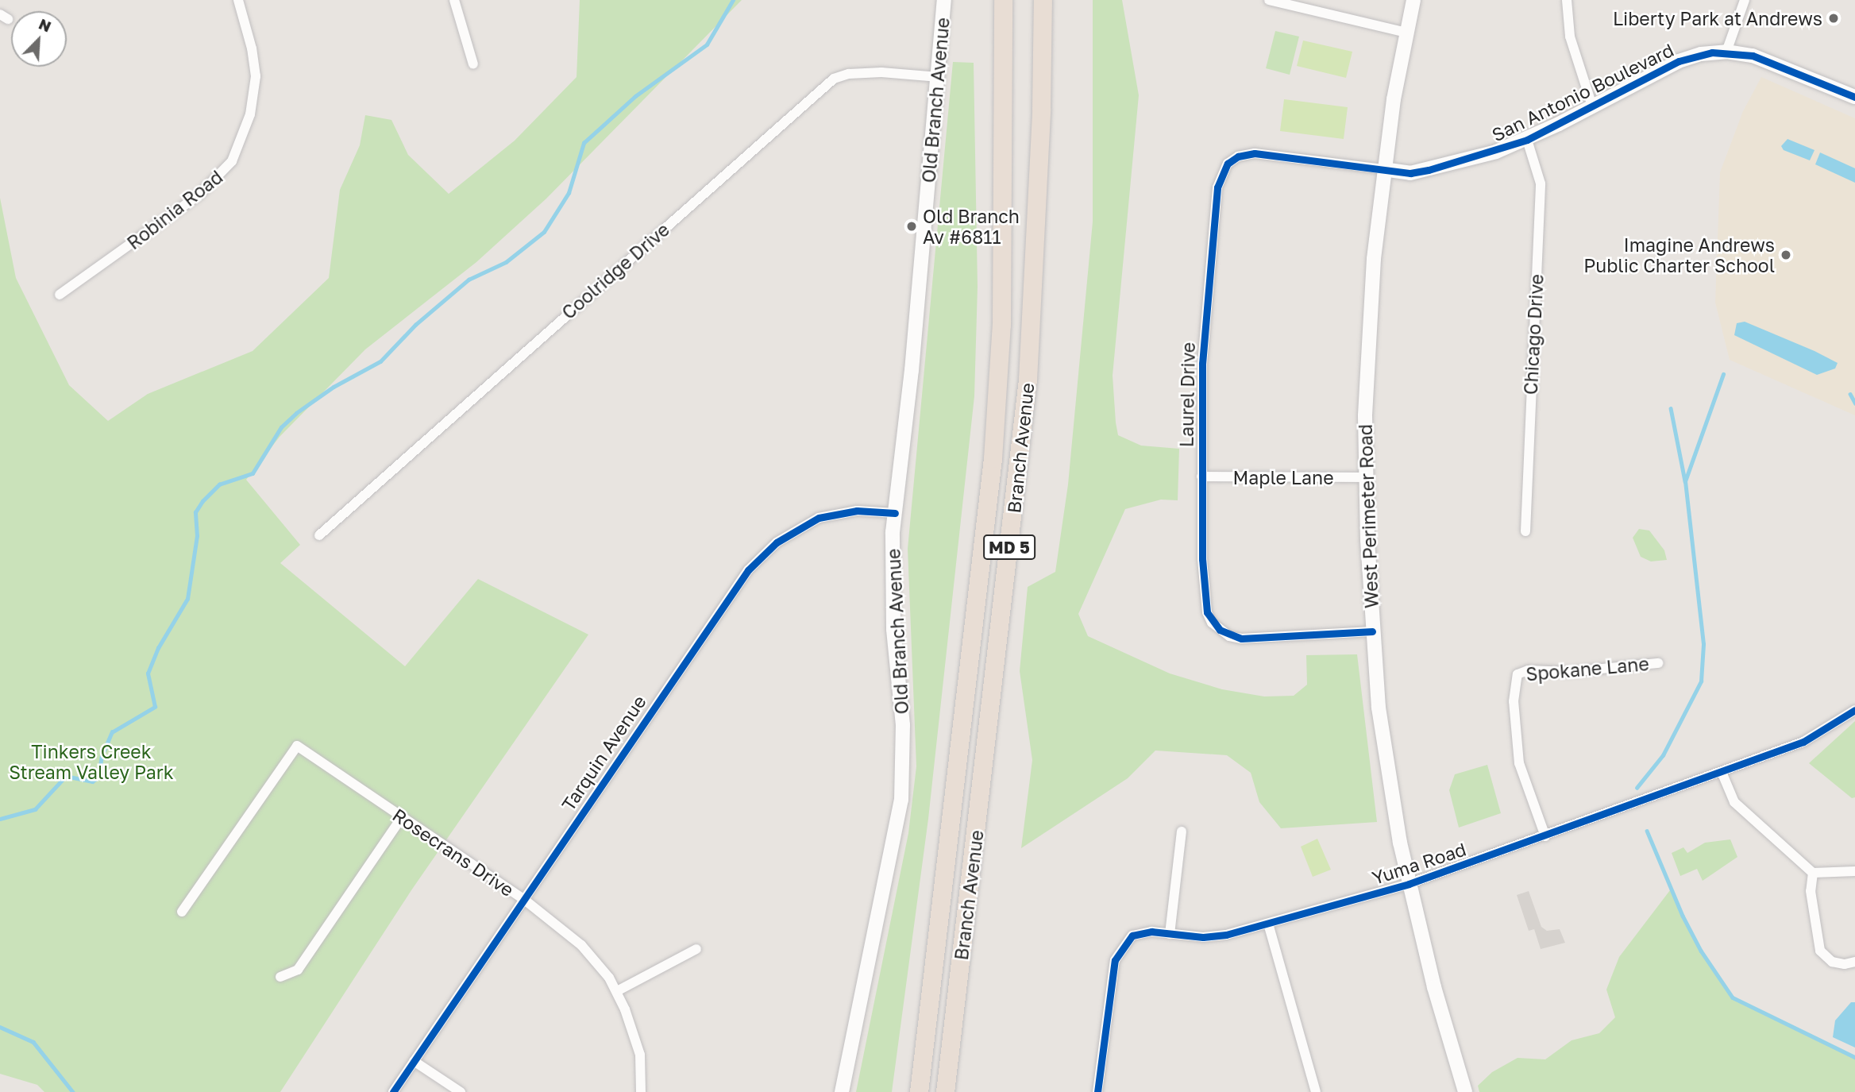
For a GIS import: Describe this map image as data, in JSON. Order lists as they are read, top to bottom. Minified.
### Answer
{"streets":{"highway":["Branch Avenue","MD 5"],"street":["San Antonio Boulevard","Old Branch Avenue","Robinia Road","Coolridge Drive","Chicago Drive","Laurel Drive","Maple Lane","West Perimeter Road","Spokane Lane","Tarquin Avenue","Rosecrans Drive","Yuma Road"]},"crossings":[["San Antonio Boulevard","Chicago Drive"],["San Antonio Boulevard","Laurel Drive"],["San Antonio Boulevard","West Perimeter Road"],["Old Branch Avenue","Coolridge Drive"],["Old Branch Avenue","Tarquin Avenue"],["Laurel Drive","Maple Lane"],["Laurel Drive","West Perimeter Road"],["Maple Lane","West Perimeter Road"],["West Perimeter Road","Yuma Road"],["Spokane Lane","Yuma Road"],["Tarquin Avenue","Rosecrans Drive"]],"parks":["Tinkers Creek Stream Valley Park"],"places":["Liberty Park at Andrews","Old Branch Av #6811","Imagine Andrews Public Charter School"],"north":"top right"}
